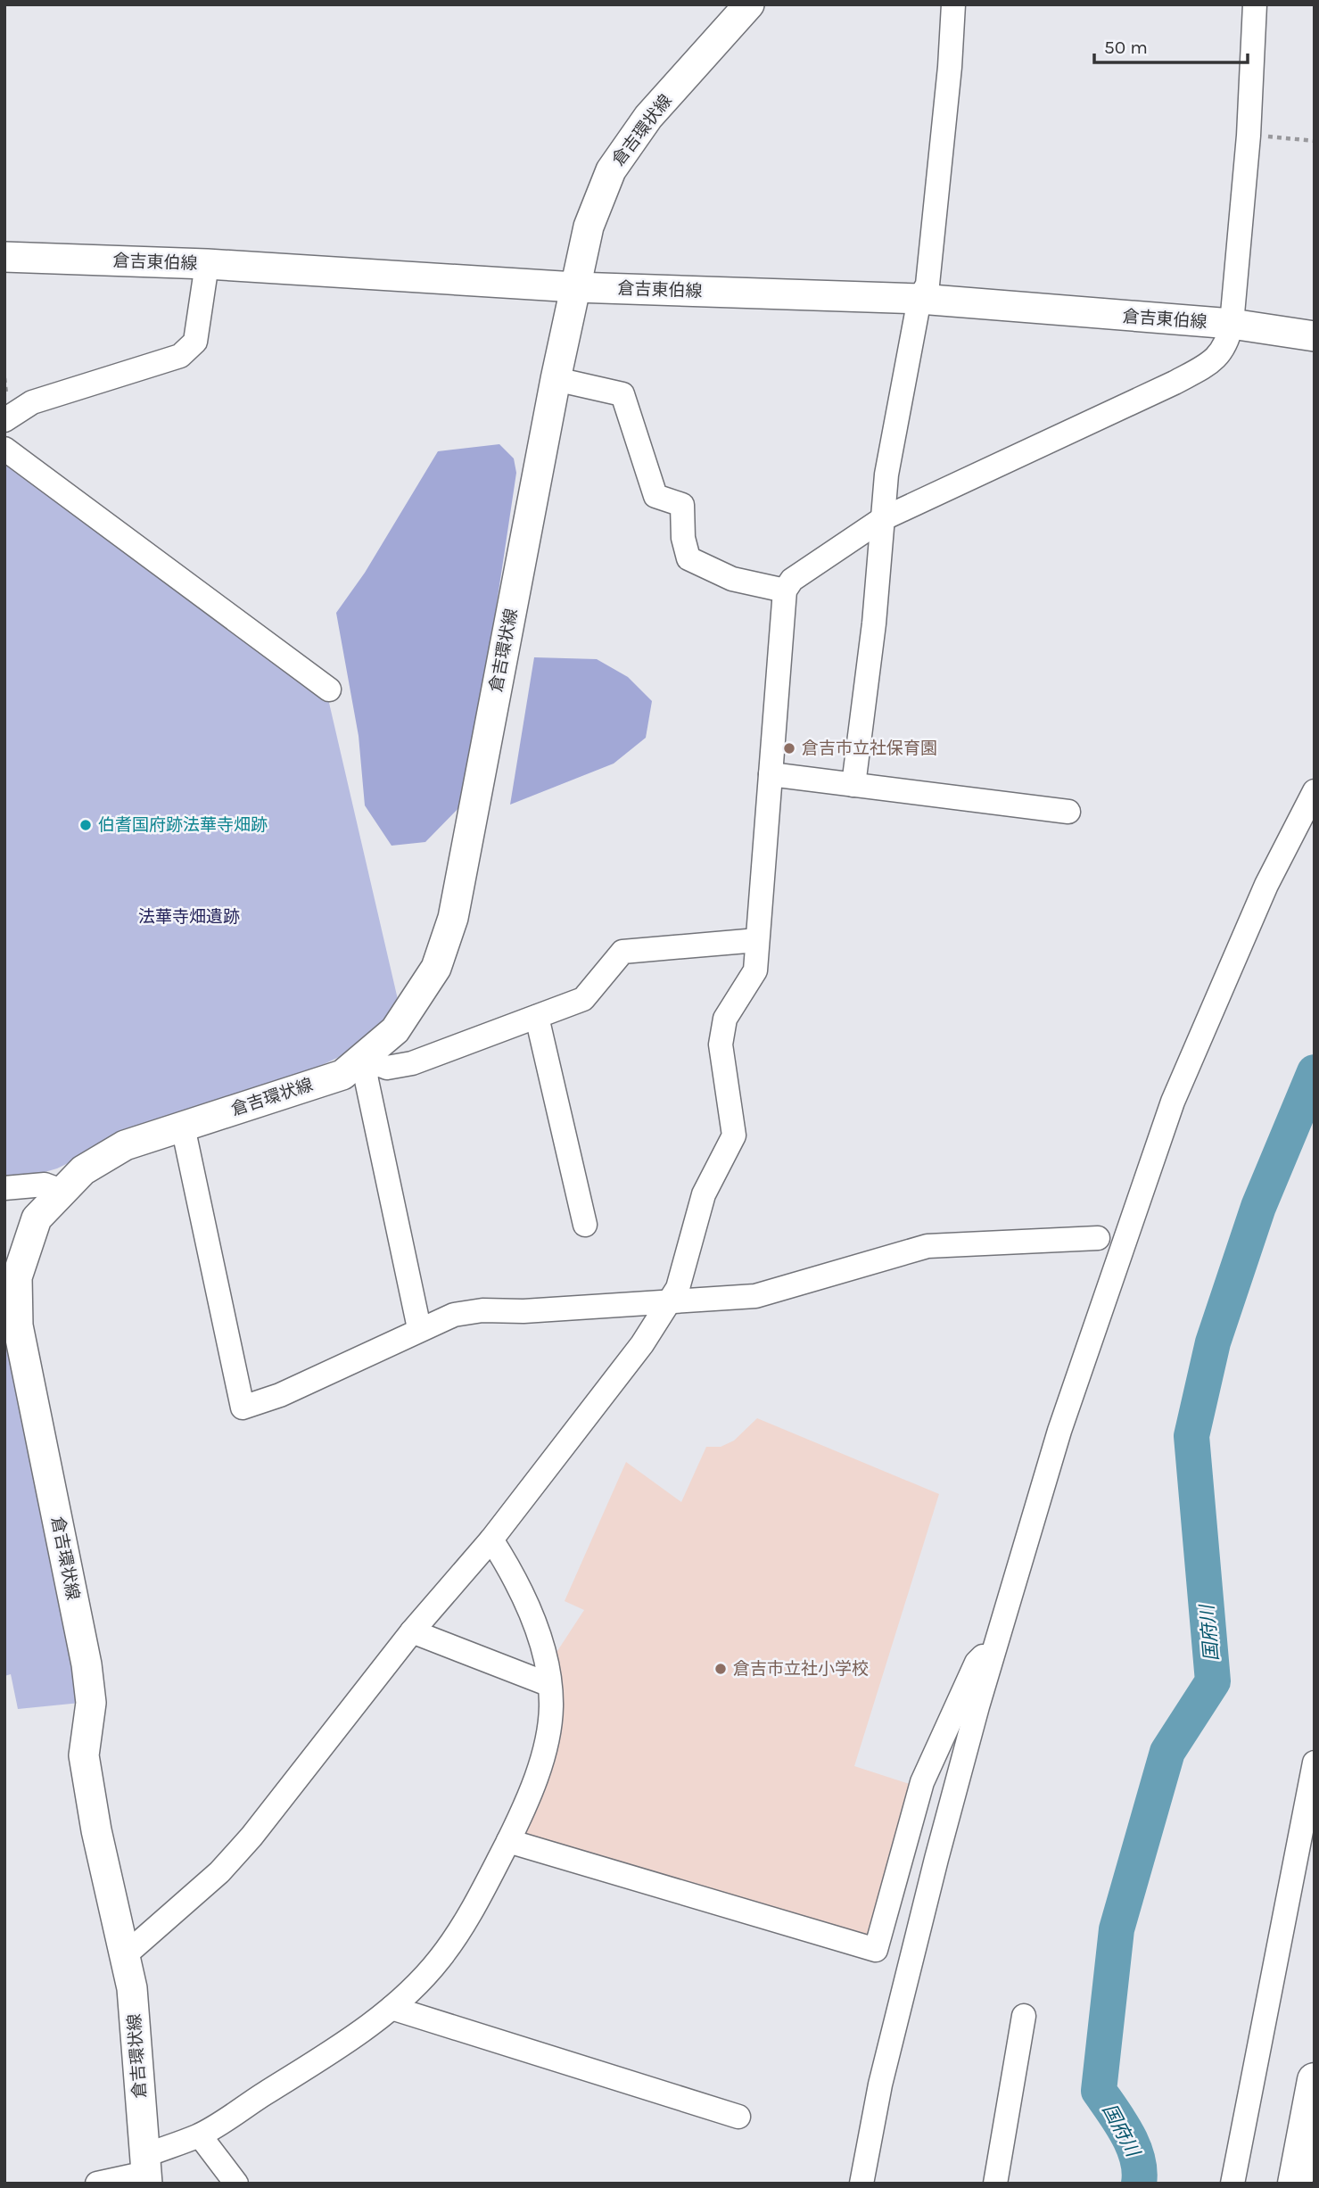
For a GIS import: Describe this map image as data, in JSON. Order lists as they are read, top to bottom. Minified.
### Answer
{"streets":{"main road":["倉吉環状線","倉吉東伯線"]},"crossings":[["倉吉環状線","倉吉東伯線"]],"water":["国府川"],"parks":["法華寺畑遺跡"],"places":["倉吉市立社保育園","伯耆国府跡法華寺畑跡","倉吉市立社小学校"],"scale_bar":"50 m"}
